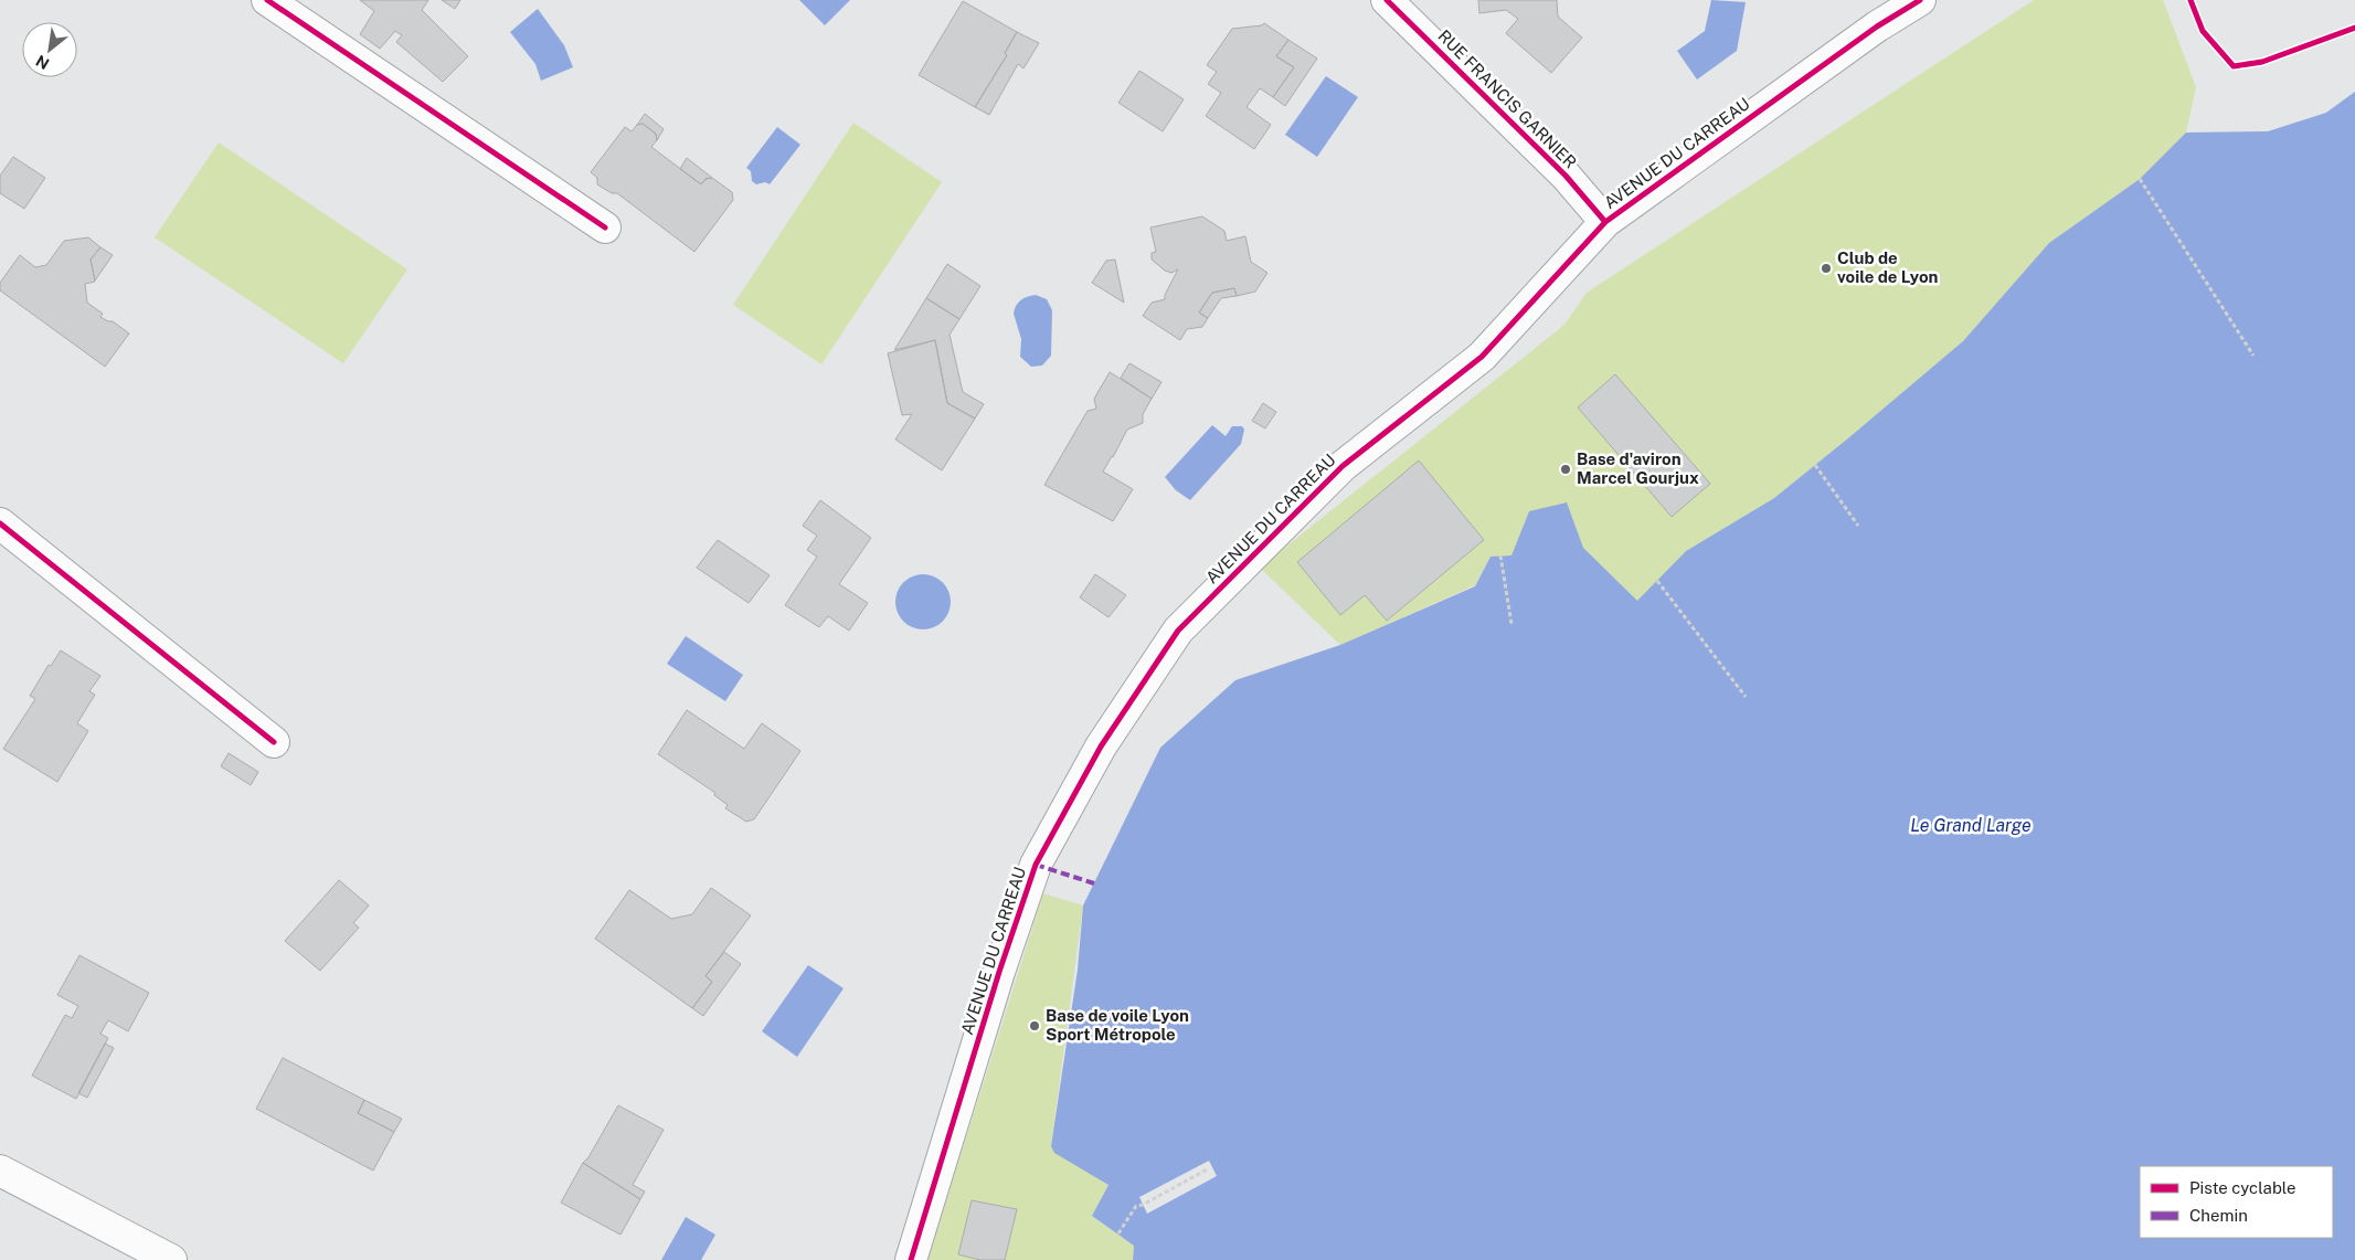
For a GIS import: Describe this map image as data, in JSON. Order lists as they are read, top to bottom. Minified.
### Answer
{"streets":{"street":["RUE FRANCIS GARNIER","AVENUE DU CARREAU"]},"crossings":[["RUE FRANCIS GARNIER","AVENUE DU CARREAU"]],"water":["Le Grand Large"],"places":["Club de voile de Lyon","Base d'aviron Marcel Gourjux","Base de voile Lyon Sport Métropole"],"legend":["Piste cyclable","Chemin"],"north":"bottom left"}
